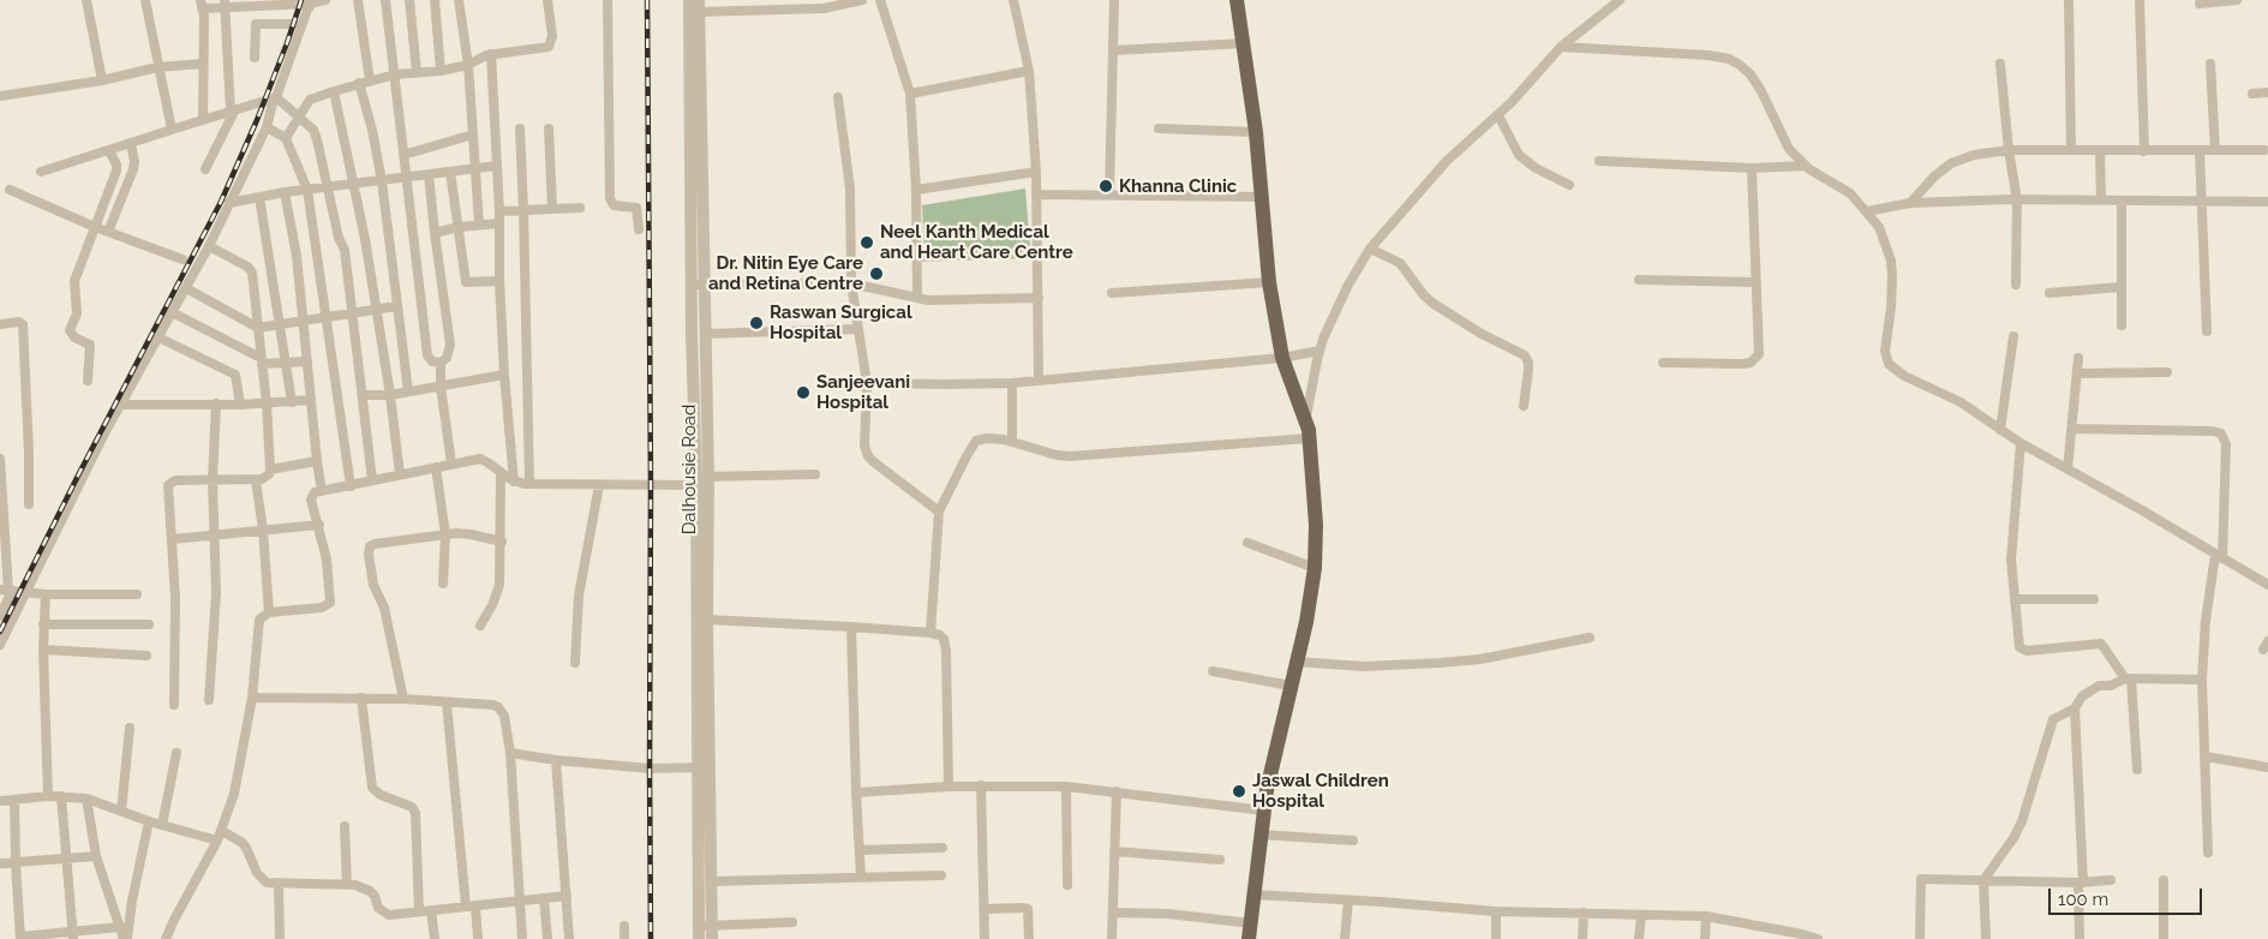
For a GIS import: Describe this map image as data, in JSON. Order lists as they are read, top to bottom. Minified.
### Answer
{"streets":{"street":["Dalhousie Road"]},"places":["Khanna Clinic","Neel Kanth Medical and Heart Care Centre","Dr. Nitin Eye Care and Retina Centre","Raswan Surgical Hospital","Sanjeevani Hospital","Jaswal Children Hospital"],"scale_bar":"100 m"}
